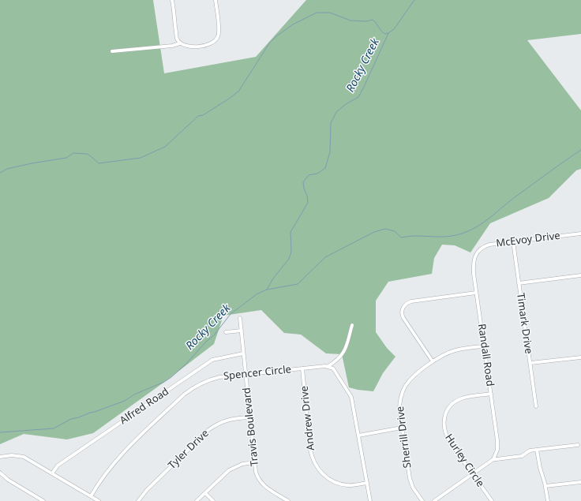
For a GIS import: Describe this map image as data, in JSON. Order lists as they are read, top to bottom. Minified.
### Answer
{"streets":{"street":["McEvoy Drive","Timark Drive","Randall Road","Spencer Circle","Alfred Road","Andrew Drive","Travis Boulevard","Sherrill Drive","Tyler Drive","Hurley Circle"]},"crossings":[["McEvoy Drive","Timark Drive"],["McEvoy Drive","Randall Road"],["Randall Road","Sherrill Drive"],["Randall Road","Hurley Circle"],["Spencer Circle","Andrew Drive"],["Spencer Circle","Travis Boulevard"],["Alfred Road","Travis Boulevard"],["Travis Boulevard","Tyler Drive"]],"water":["Rocky Creek"]}
